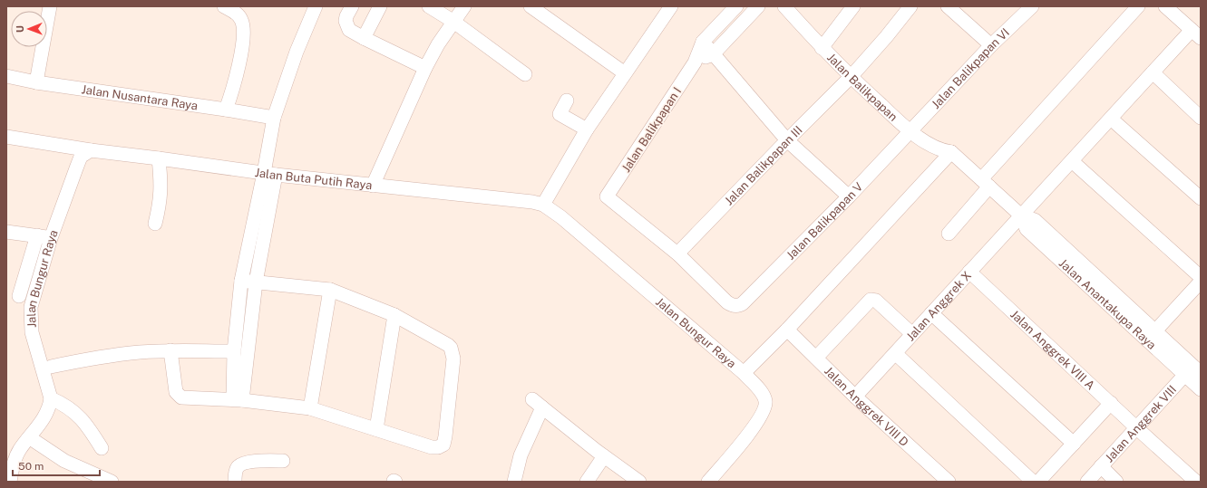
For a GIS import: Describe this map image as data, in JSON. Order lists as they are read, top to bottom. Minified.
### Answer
{"streets":{"street":["Jalan Balikpapan VI","Jalan Balikpapan","Jalan Nusantara Raya","Jalan Balikpapan I","Jalan Balikpapan III","Jalan Buta Putih Raya","Jalan Balikpapan V","Jalan Bungur Raya","Jalan Anantakupa Raya","Jalan Anggrek X","Jalan Anggrek VIII A","Jalan Anggrek VIII D","Jalan Anggrek VIII"]},"crossings":[["Jalan Balikpapan VI","Jalan Balikpapan"],["Jalan Balikpapan VI","Jalan Balikpapan V"],["Jalan Balikpapan","Jalan Balikpapan III"],["Jalan Balikpapan","Jalan Balikpapan V"],["Jalan Balikpapan","Jalan Anantakupa Raya"],["Jalan Balikpapan I","Jalan Balikpapan III"],["Jalan Balikpapan I","Jalan Balikpapan V"],["Jalan Balikpapan III","Jalan Balikpapan V"],["Jalan Buta Putih Raya","Jalan Bungur Raya"],["Jalan Anantakupa Raya","Jalan Anggrek X"],["Jalan Anantakupa Raya","Jalan Anggrek VIII"],["Jalan Anggrek X","Jalan Anggrek VIII A"],["Jalan Anggrek X","Jalan Anggrek VIII D"],["Jalan Anggrek VIII A","Jalan Anggrek VIII"]],"scale_bar":"50 m","north":"left"}
